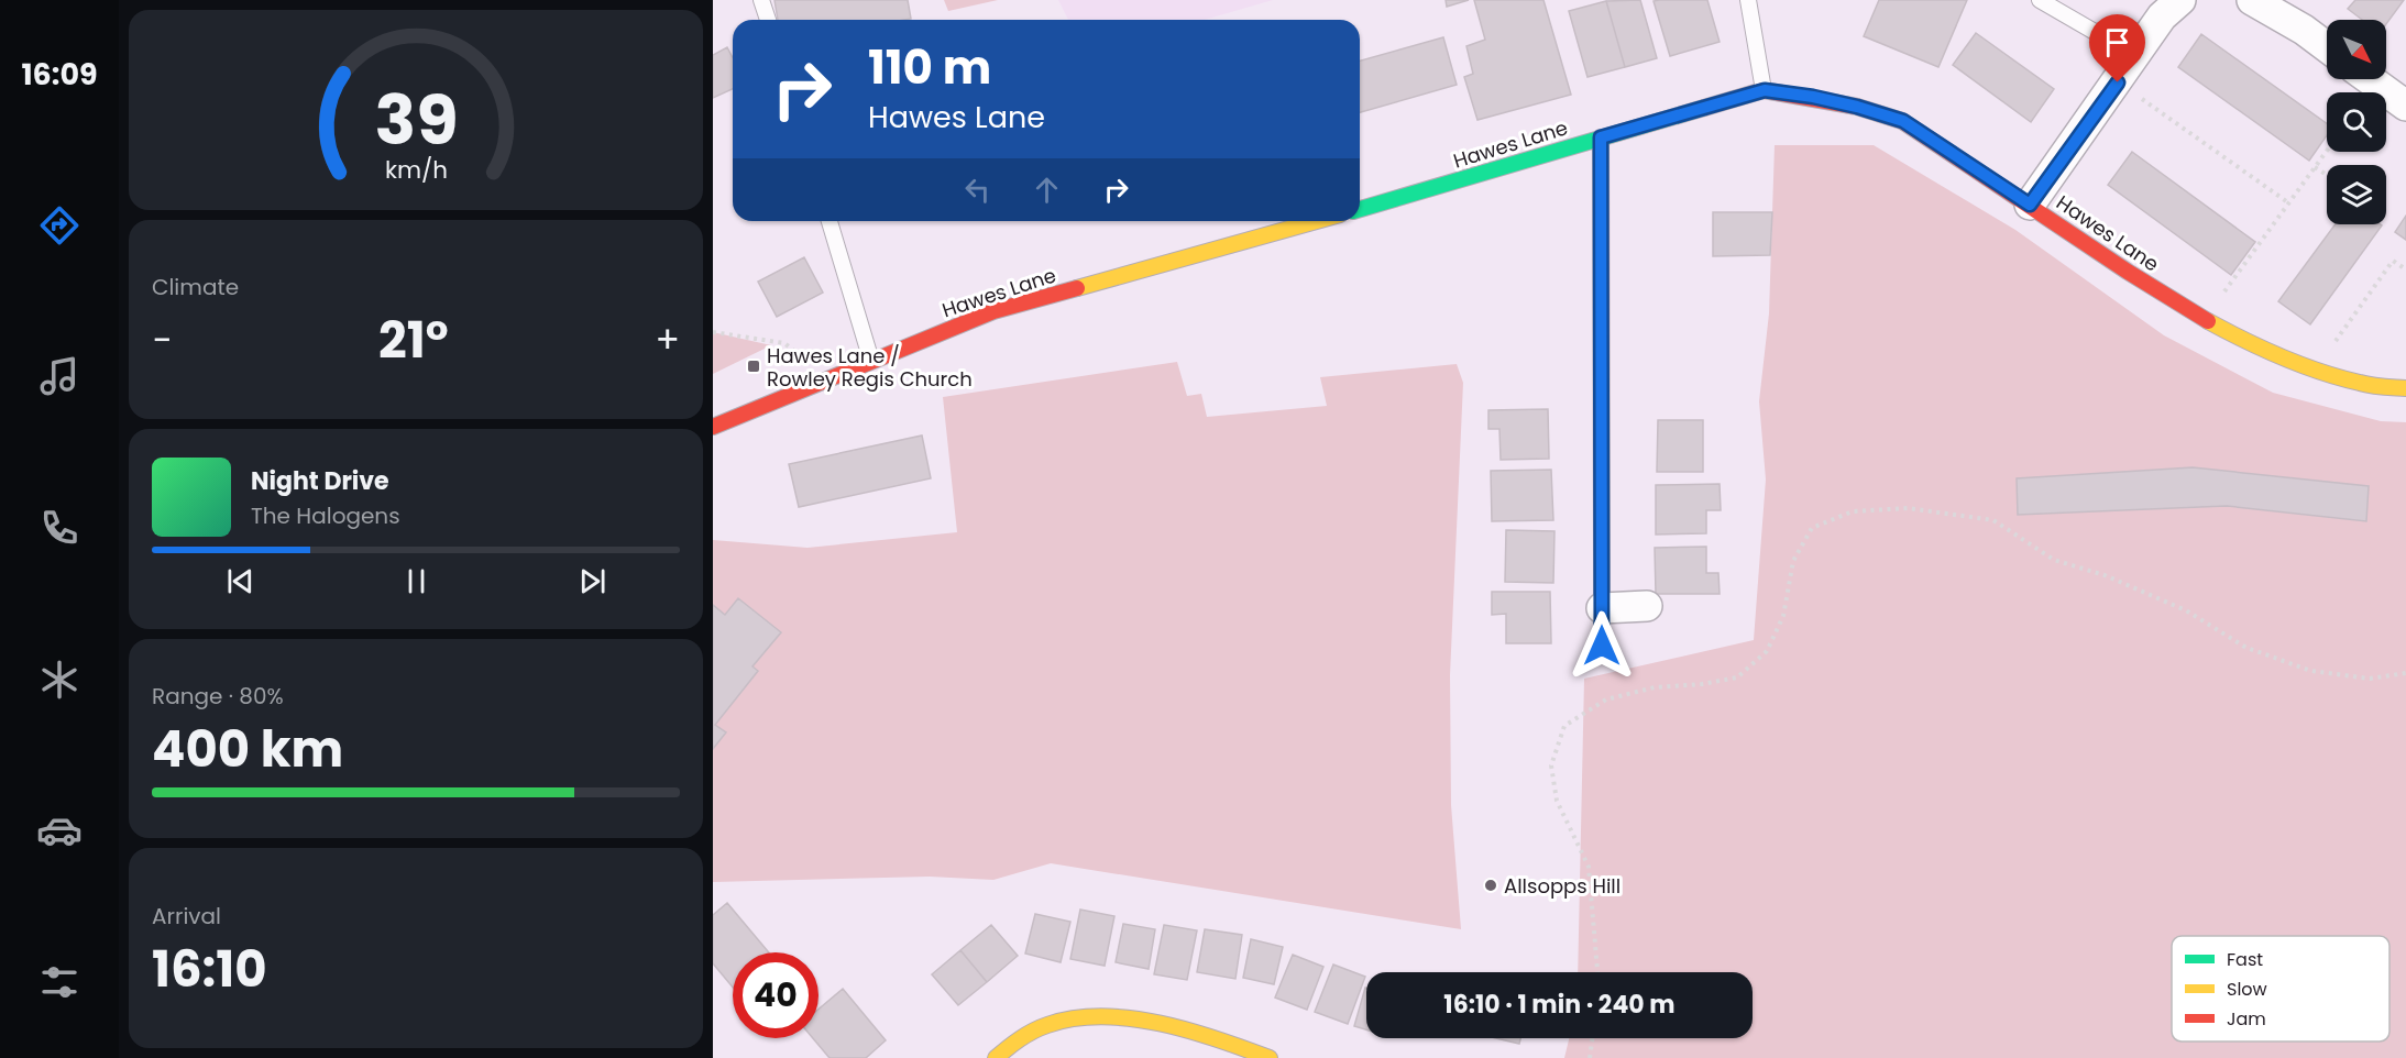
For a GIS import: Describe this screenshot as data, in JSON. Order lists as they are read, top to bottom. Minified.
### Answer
{"streets":{"main road":["Hawes Lane"]},"places":{"transit":["Hawes Lane / Rowley Regis Church"],"other":["Allsopps Hill"]},"legend":["Fast","Slow","Jam"],"north":"bottom right","page":{"tabs":"16:09","turn":["110 m","Hawes Lane"],"tile":["Climate",["Range · 80%","400 km"],["Arrival","16:10"]],"heat":["−","21°","+"],"song":["Night Drive","The Halogens"],"limit":"40","trip":"16:10 · 1 min · 240 m","gauge":["39","km/h"]}}
